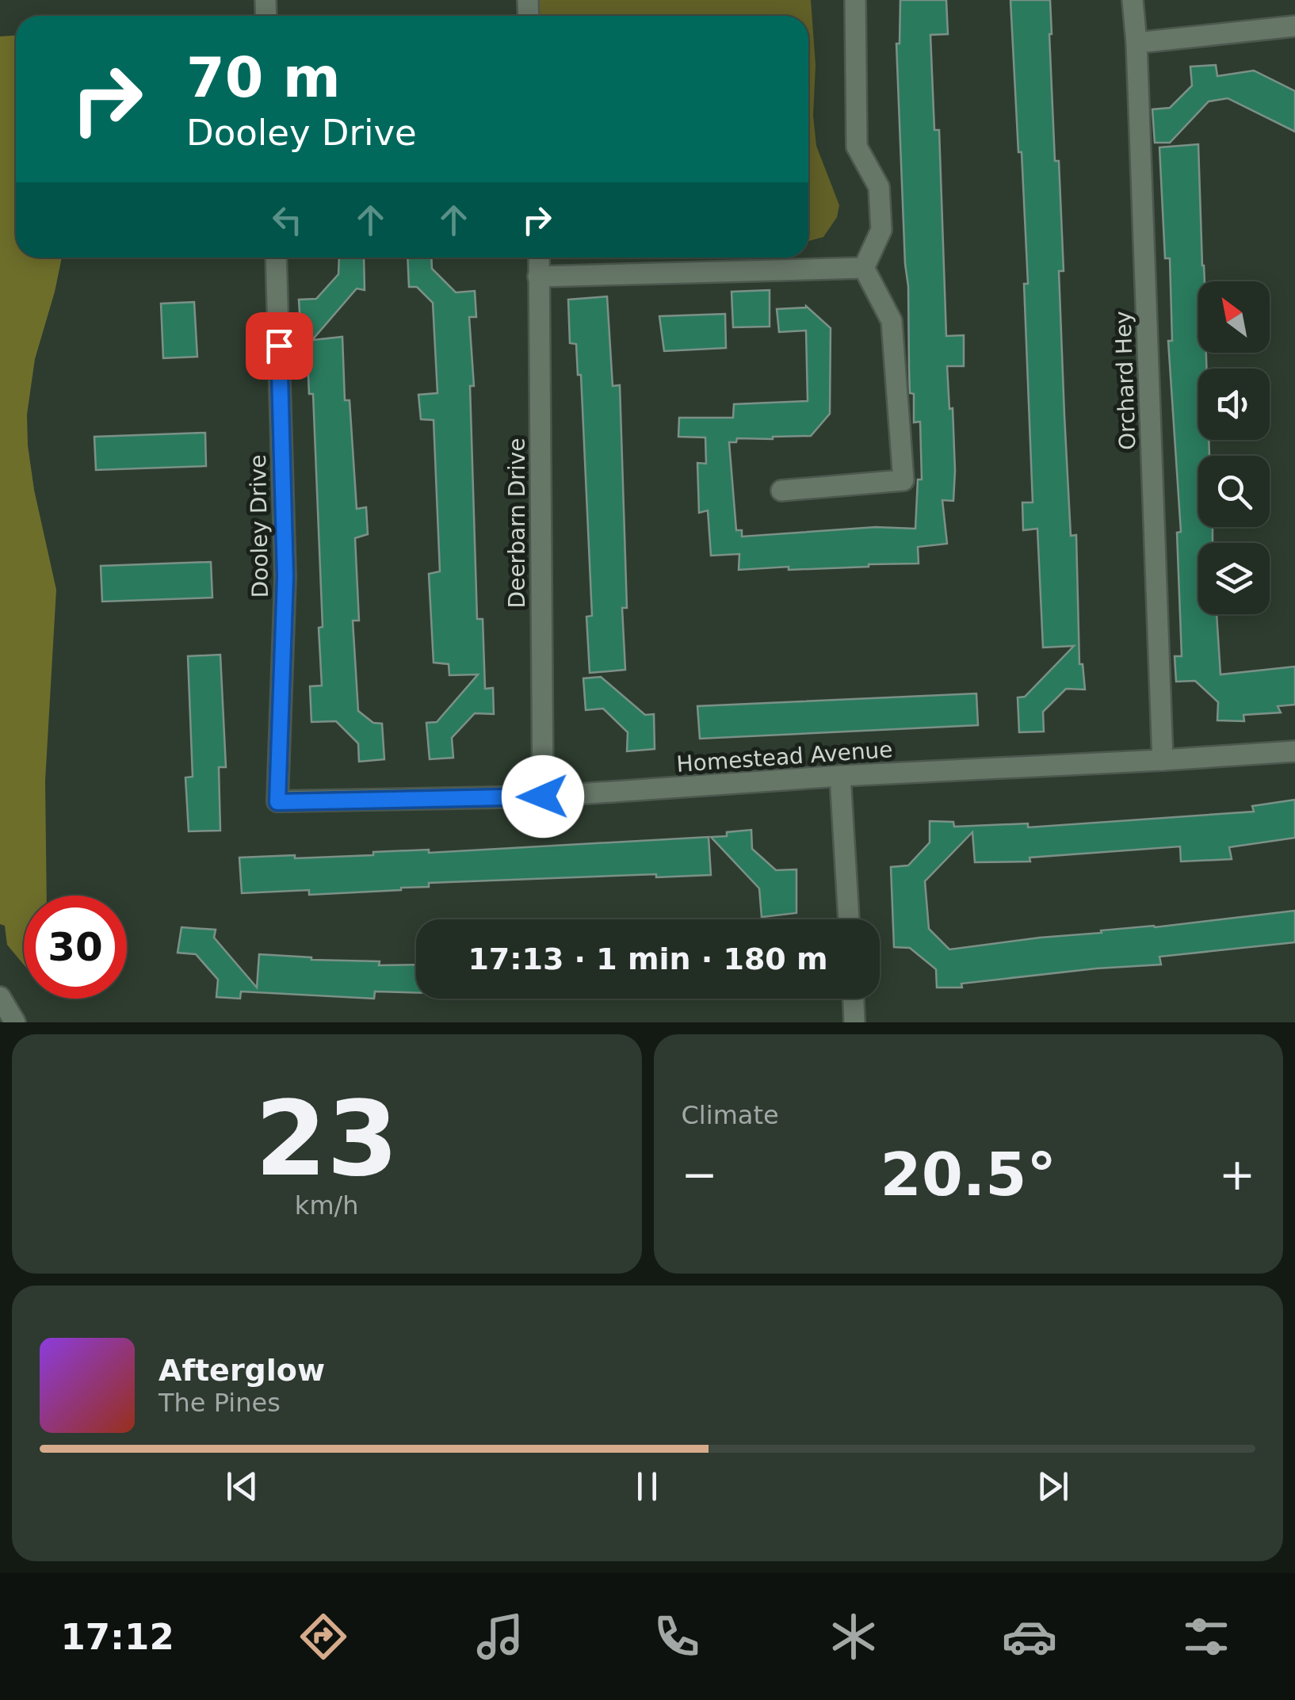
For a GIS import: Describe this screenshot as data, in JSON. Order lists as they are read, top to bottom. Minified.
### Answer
{"streets":{"street":["Orchard Hey","Deerbarn Drive","Dooley Drive","Homestead Avenue"]},"crossings":[["Orchard Hey","Homestead Avenue"],["Deerbarn Drive","Homestead Avenue"],["Dooley Drive","Homestead Avenue"]],"north":"top left","page":{"turn":["70 m","Dooley Drive"],"limit":"30","trip":"17:13 · 1 min · 180 m","tile":[["23","km/h"],"Climate"],"heat":["−","20.5°","+"],"song":["Afterglow","The Pines"],"tabs":"17:12"}}
